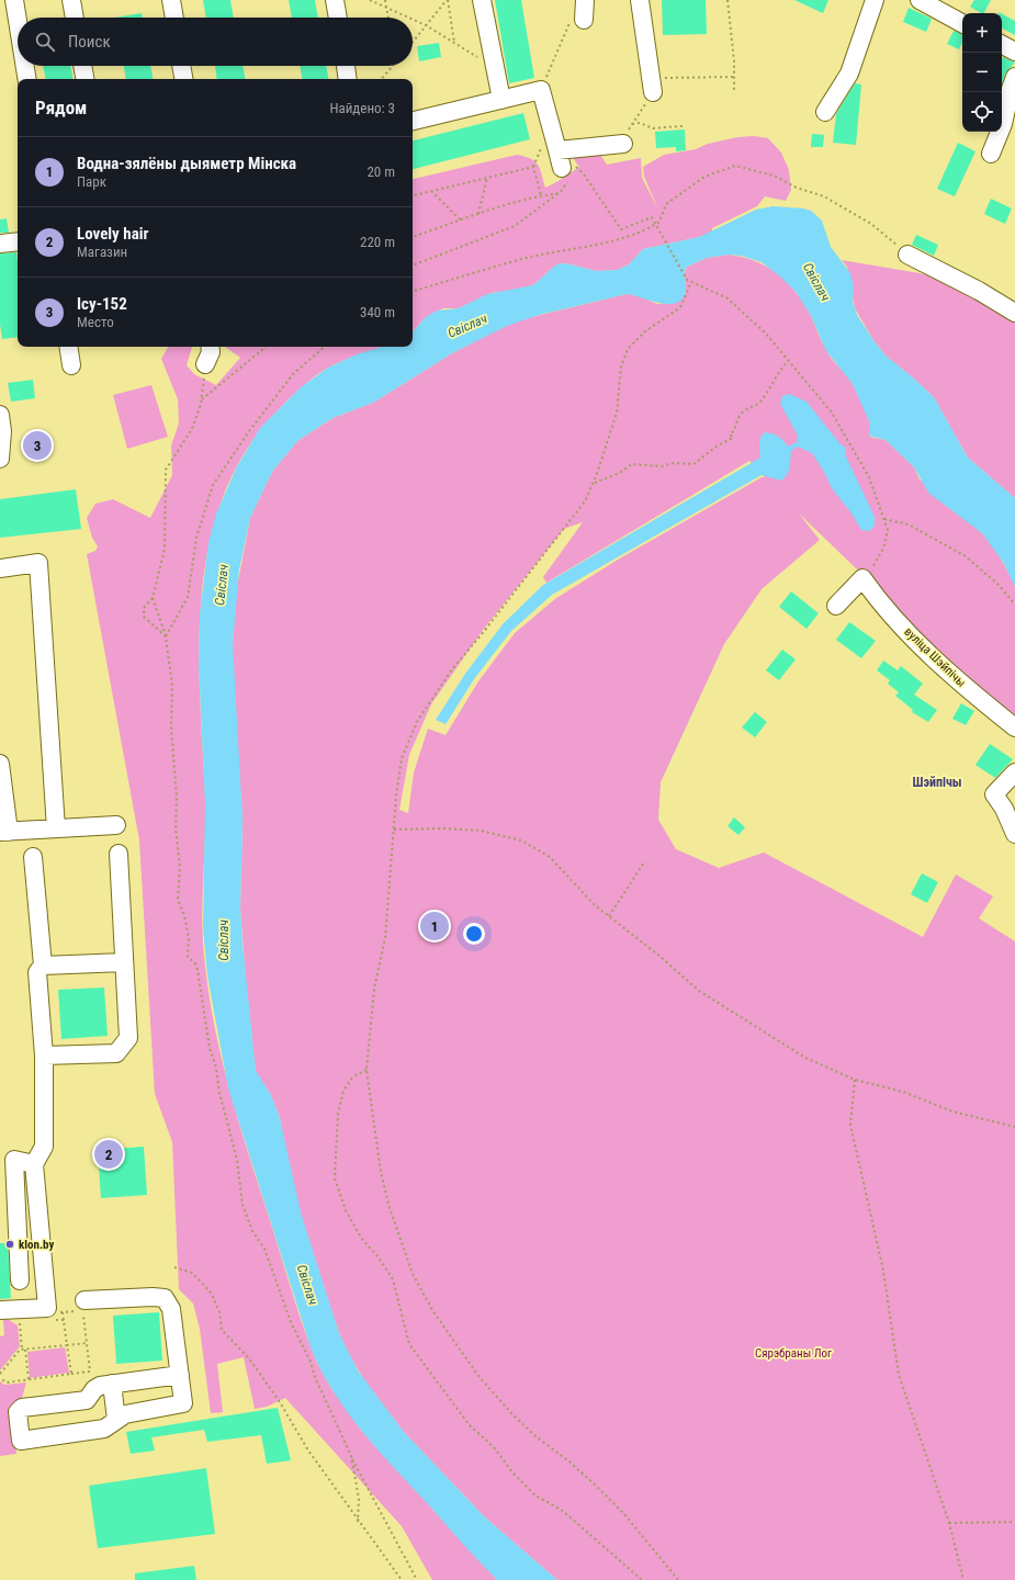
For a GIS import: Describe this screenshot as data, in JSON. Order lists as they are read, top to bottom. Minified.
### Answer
{"streets":{"street":["вуліца Шэйпічы"]},"districts":["Шэйпічы"],"water":["Свіслач"],"parks":["Сярэбраны Лог"],"places":["klon.by"],"page":{"map_buttons":["+","−"],"search":"Поиск","heading":["Рядом","Найдено: 3"],"list":[{"mark":"1","name":"Водна-зялёны дыяметр Мінска","note":"Парк","value":"20 m"},{"mark":"2","name":"Lovely hair","note":"Магазин","value":"220 m"},{"mark":"3","name":"Ісу-152","note":"Место","value":"340 m"}],"pins":["3","1","2"]}}
